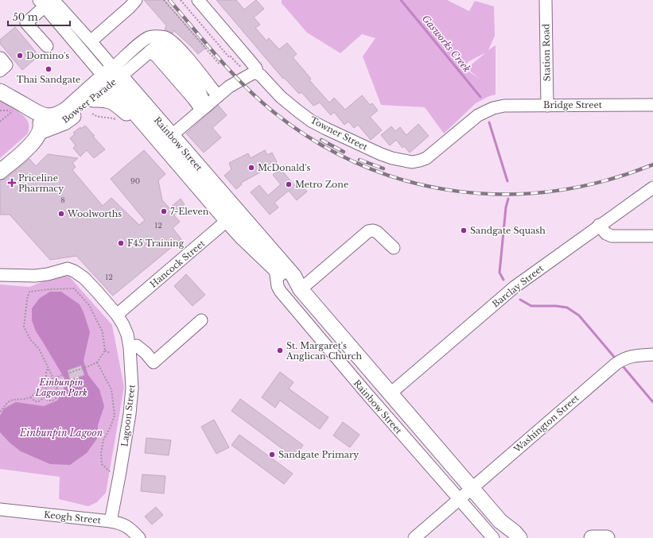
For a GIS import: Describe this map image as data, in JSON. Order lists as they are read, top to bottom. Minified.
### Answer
{"streets":{"main road":["Bowser Parade","Rainbow Street"],"street":["Station Road","Bridge Street","Towner Street","Hancock Street","Barclay Street","Lagoon Street","Washington Street","Keogh Street"]},"crossings":[["Station Road","Bridge Street"],["Bowser Parade","Rainbow Street"],["Bridge Street","Towner Street"],["Rainbow Street","Hancock Street"],["Rainbow Street","Barclay Street"],["Rainbow Street","Washington Street"],["Hancock Street","Lagoon Street"],["Lagoon Street","Keogh Street"]],"water":["Gasworks Creek","Einbunpin Lagoon"],"parks":["Einbunpin Lagoon Park"],"places":{"other":["Domino's","Thai Sandgate","McDonald's","Metro Zone","7-Eleven","Woolworths","Sandgate Squash","F45 Training","St. Margaret's Anglican Church","Sandgate Primary"],"health":["Priceline Pharmacy"]},"house_numbers":["90","8","12","12"],"scale_bar":"50 m"}
